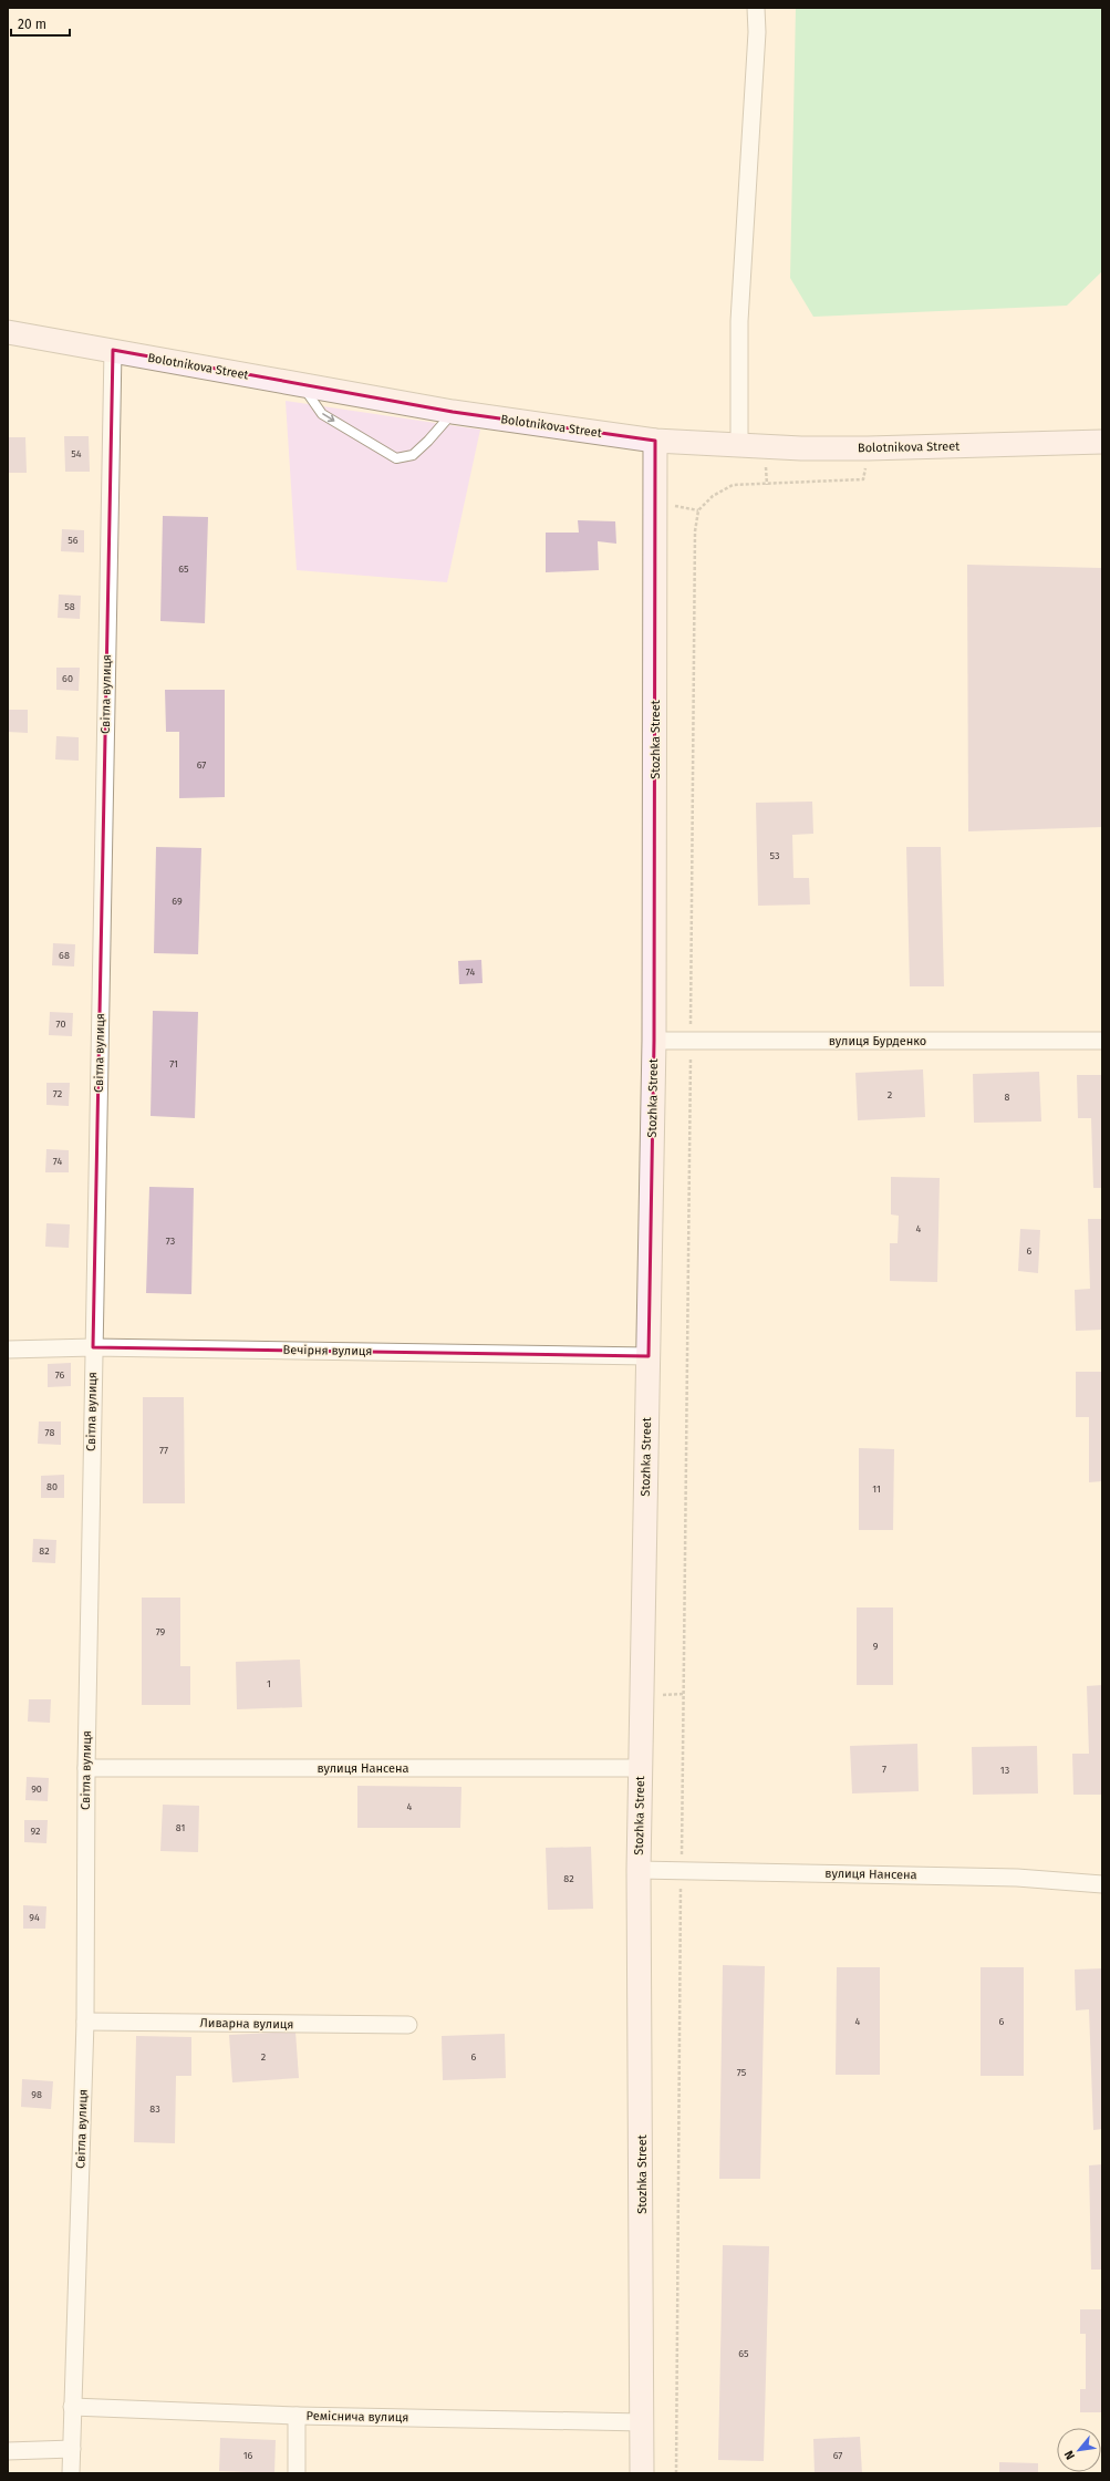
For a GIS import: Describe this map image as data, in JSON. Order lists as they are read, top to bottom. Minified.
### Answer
{"streets":{"street":["Bolotnikova Street","Світла вулиця","Stozhka Street","вулиця Бурденко","Вечірня вулиця","вулиця Нансена","Ливарна вулиця","Реміснича вулиця"]},"crossings":[["Bolotnikova Street","Світла вулиця"],["Bolotnikova Street","Stozhka Street"],["Світла вулиця","Вечірня вулиця"],["Світла вулиця","вулиця Нансена"],["Світла вулиця","Ливарна вулиця"],["Світла вулиця","Реміснича вулиця"],["Stozhka Street","вулиця Бурденко"],["Stozhka Street","Вечірня вулиця"],["Stozhka Street","вулиця Нансена"],["Stozhka Street","Реміснича вулиця"]],"house_numbers":["54","56","65","58","60","67","53","69","68","74","70","71","72","2","8","74","4","73","6","76","78","77","80","11","82","79","9","1","7","13","90","4","81","92","82","94","4","6","2","6","75","98","83","65","16","67"],"scale_bar":"20 m","north":"bottom left"}
